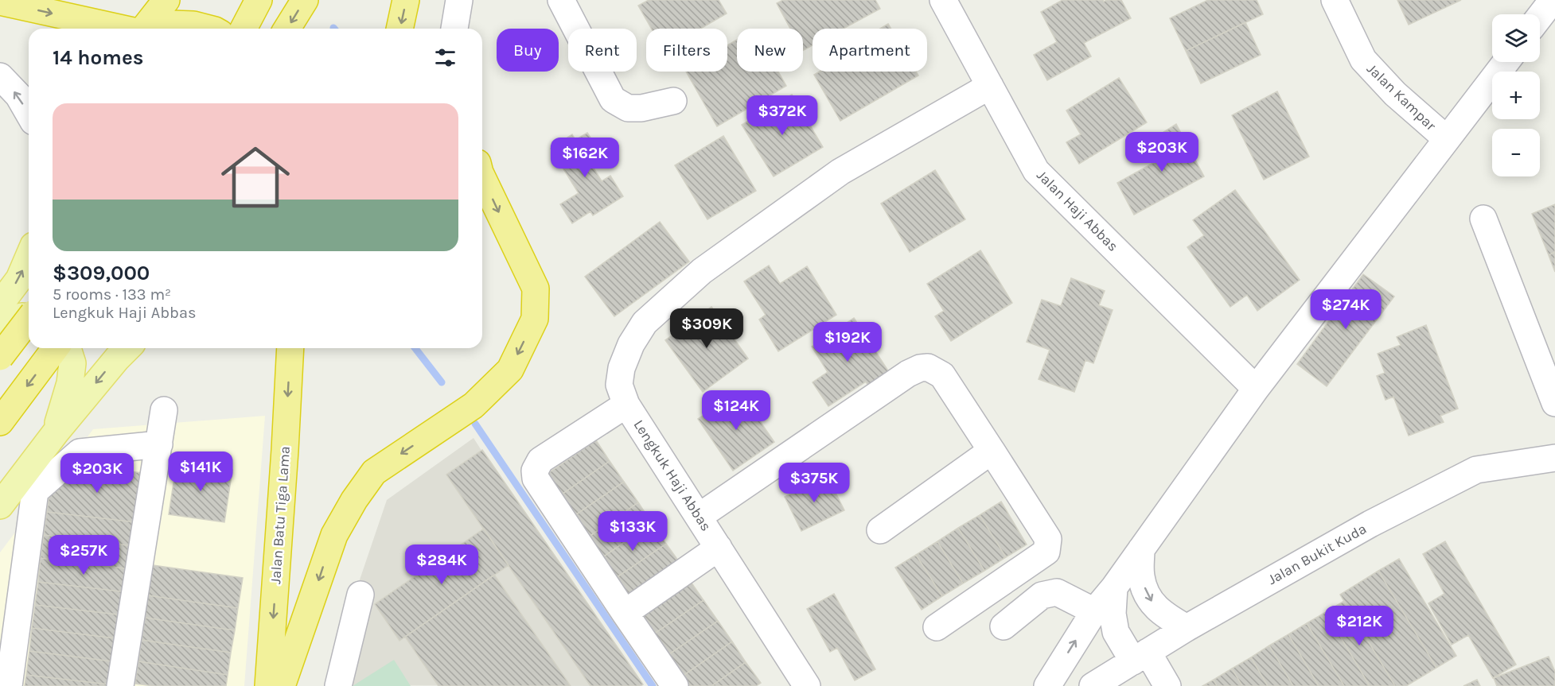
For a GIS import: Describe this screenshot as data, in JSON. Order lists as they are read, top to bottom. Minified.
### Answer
{"streets":{"highway":["Jalan Batu Tiga Lama"],"street":["Jalan Kampar","Jalan Haji Abbas","Lengkuk Haji Abbas","Jalan Bukit Kuda"]},"crossings":[["Jalan Haji Abbas","Lengkuk Haji Abbas"]],"one_way":["Jalan Batu Tiga Lama"],"page":{"map_buttons":["+","−"],"chip":["Buy","Rent","Filters","New","Apartment"],"heading":"14 homes","list":[{"name":"$309,000","note":"5 rooms · 133 m² · Lengkuk Haji Abbas"}],"price":["$372K","$203K","$162K","$274K","$309K","$192K","$124K","$141K","$203K","$375K","$133K","$257K","$284K","$212K"]}}
